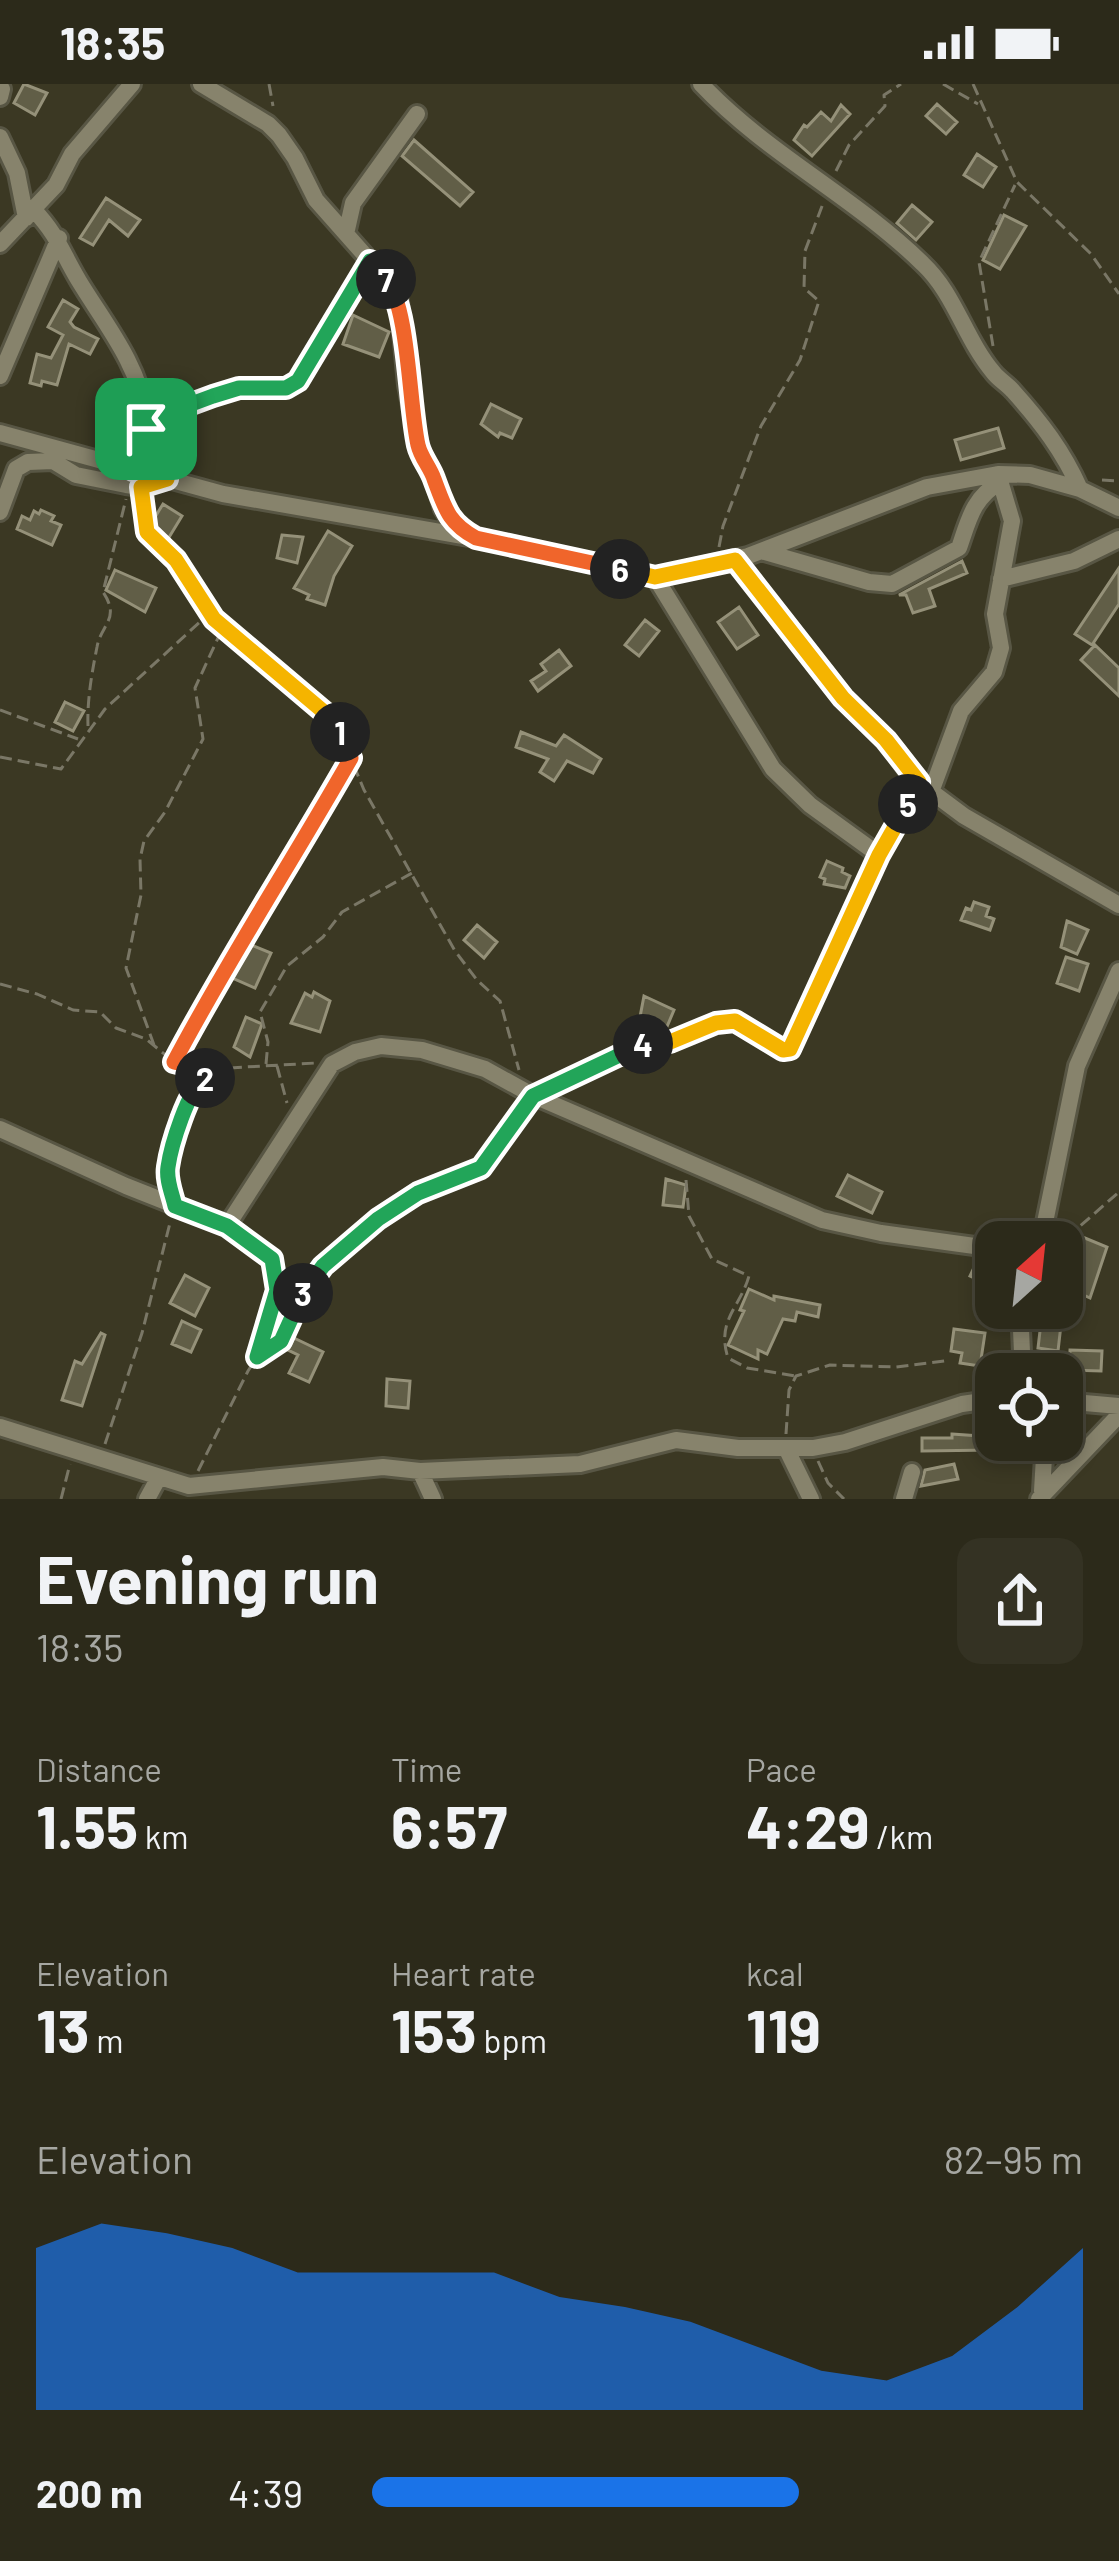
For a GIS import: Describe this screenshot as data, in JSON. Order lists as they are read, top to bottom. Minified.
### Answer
{"north":"top right","page":{"status":"18:35","pins":["7","6","1","5","4","2","3"],"heading":["Evening run","18:35"],"stats":[["Distance","1.55 km"],["Time","6:57"],["Pace","4:29 /km"],["Elevation","13 m"],["Heart rate","153 bpm"],["kcal","119"]],"chart":["Elevation","82–95 m"],"list":[{"name":"200 m","note":"4:39"}]}}
